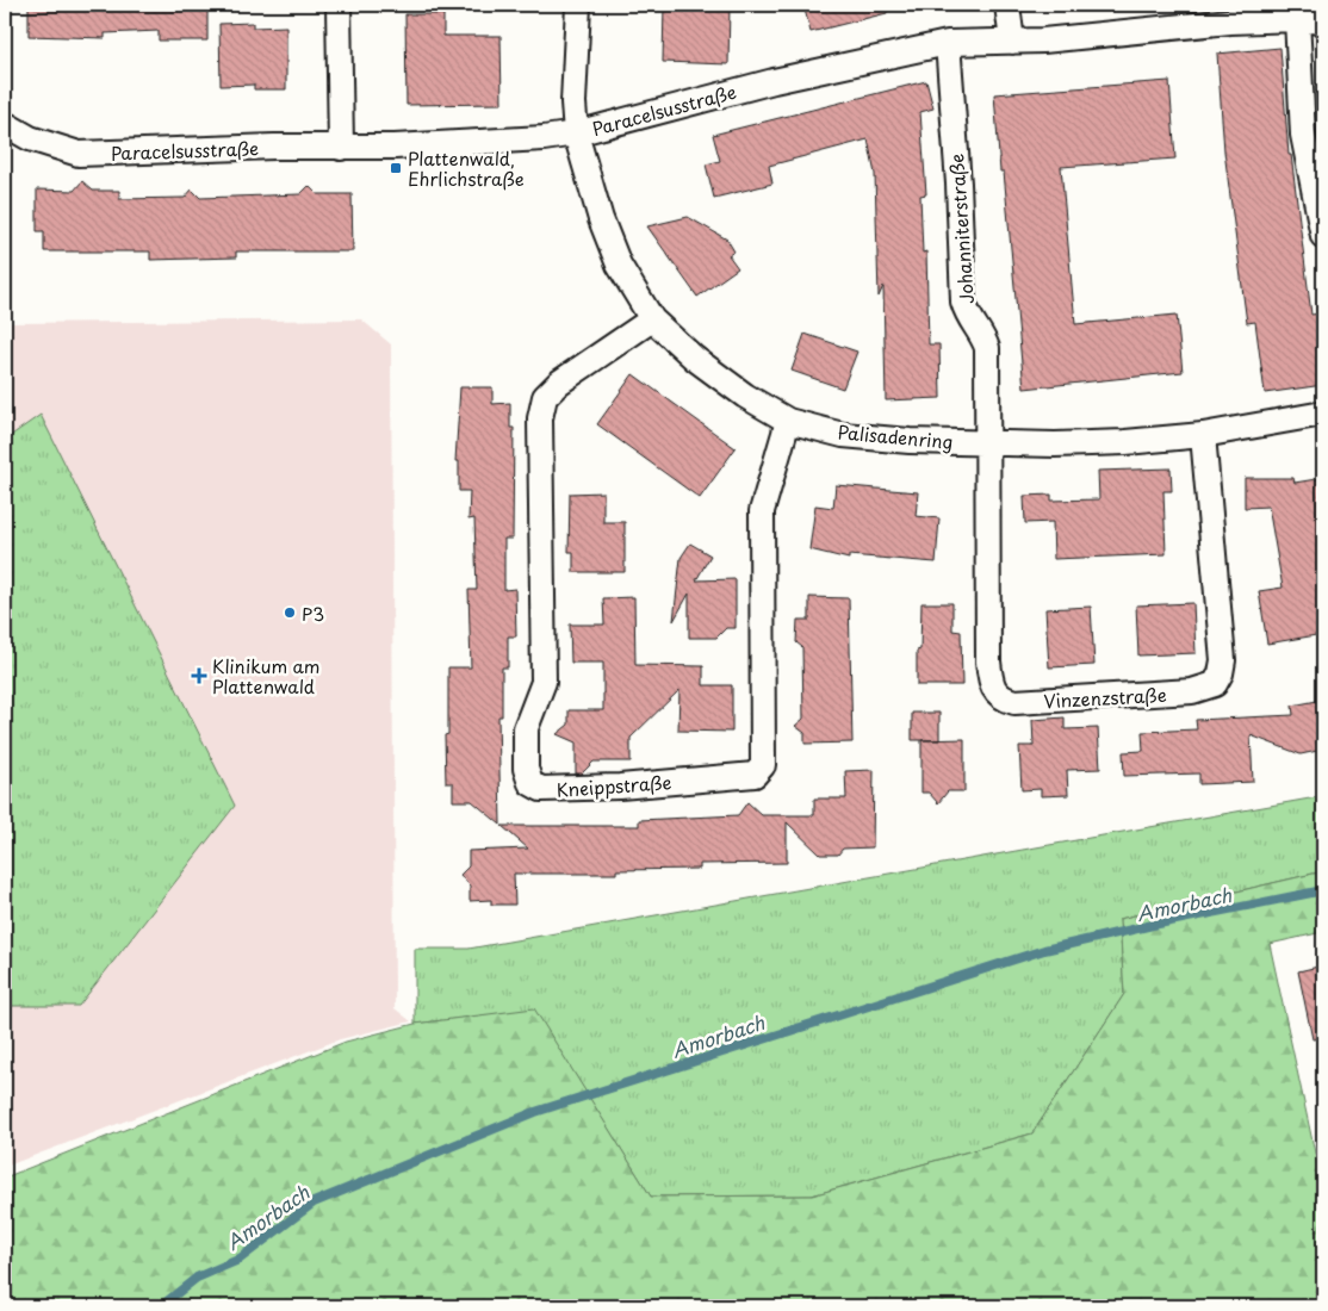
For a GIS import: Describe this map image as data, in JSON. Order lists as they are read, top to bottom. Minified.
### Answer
{"streets":{"street":["Paracelsusstraße","Johanniterstraße","Palisadenring","Vinzenzstraße","Kneippstraße"]},"crossings":[["Paracelsusstraße","Johanniterstraße"],["Paracelsusstraße","Palisadenring"],["Johanniterstraße","Palisadenring"],["Johanniterstraße","Vinzenzstraße"],["Palisadenring","Vinzenzstraße"],["Palisadenring","Kneippstraße"]],"water":["Amorbach"],"places":{"transit":["Plattenwald, Ehrlichstraße"],"other":["P3"],"health":["Klinikum am Plattenwald"]}}
